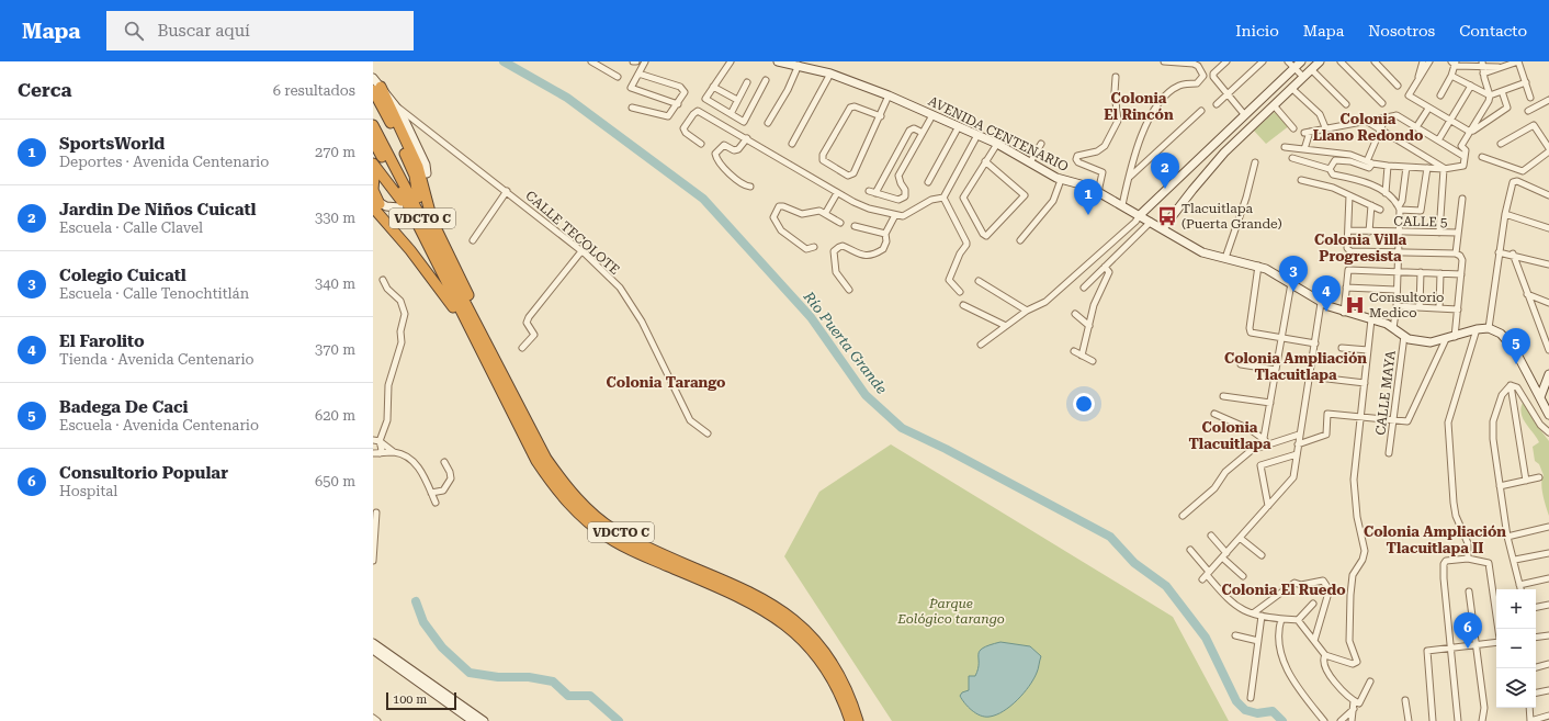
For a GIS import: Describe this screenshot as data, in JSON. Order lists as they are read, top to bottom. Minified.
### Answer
{"streets":{"highway":["VDCTO C"],"main road":["AVENIDA CENTENARIO"],"street":["CALLE 5","CALLE TECOLOTE","CALLE MAYA"]},"crossings":[["AVENIDA CENTENARIO","CALLE MAYA"]],"districts":["Colonia El Rincón","Colonia Llano Redondo","Colonia Villa Progresista","Colonia Ampliación Tlacuitlapa","Colonia Tarango","Colonia Tlacuitlapa","Colonia Ampliación Tlacuitlapa II","Colonia El Ruedo"],"water":["Río Puerta Grande"],"parks":["´Parque Eológico tarango"],"places":{"bus stop":["Tlacuitlapa (Puerta Grande)"],"hospital":["Consultorio Medico"]},"scale_bar":"100 m","page":{"header":"Mapa","search":"Buscar aquí","nav":["Inicio","Mapa","Nosotros","Contacto"],"heading":["Cerca","6 resultados"],"list":[{"mark":"1","name":"SportsWorld","note":"Deportes · Avenida Centenario","value":"270 m"},{"mark":"2","name":"Jardin De Niños Cuicatl","note":"Escuela · Calle Clavel","value":"330 m"},{"mark":"3","name":"Colegio Cuicatl","note":"Escuela · Calle Tenochtitlán","value":"340 m"},{"mark":"4","name":"El Farolito","note":"Tienda · Avenida Centenario","value":"370 m"},{"mark":"5","name":"Badega De Caci","note":"Escuela · Avenida Centenario","value":"620 m"},{"mark":"6","name":"Consultorio Popular","note":"Hospital","value":"650 m"}],"pins":["2","1","3","4","5","6"],"map_buttons":["+","−"],"scale":"100 m"}}
